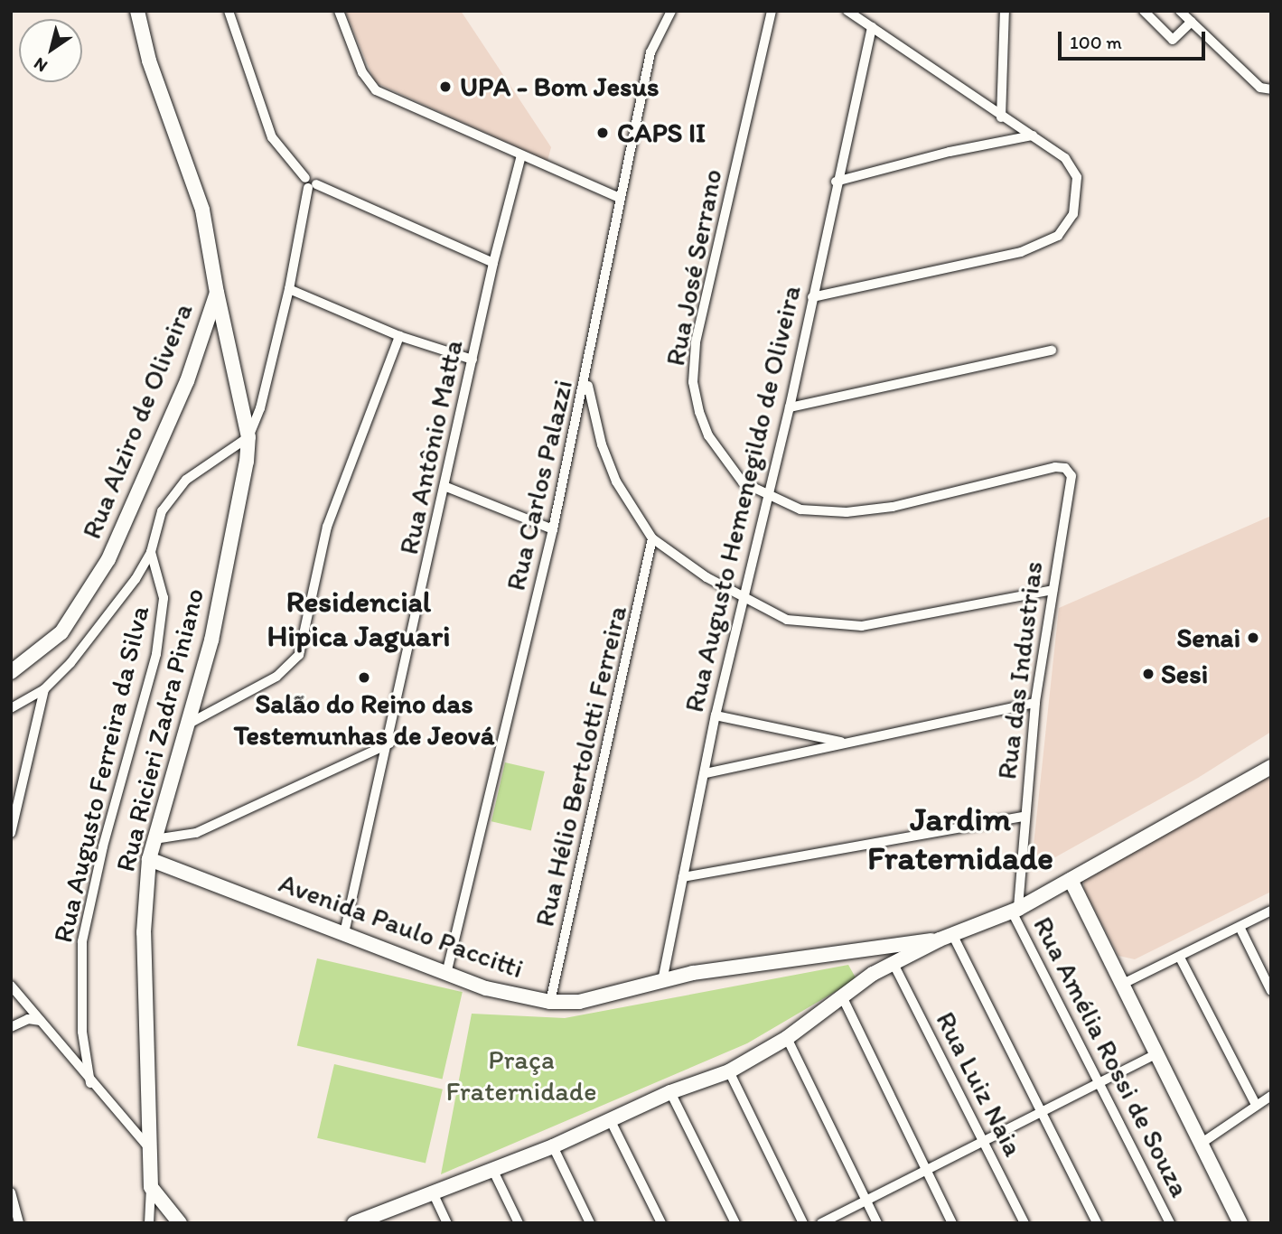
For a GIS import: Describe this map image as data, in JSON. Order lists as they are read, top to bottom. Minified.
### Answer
{"streets":{"street":["Rua José Serrano","Rua Alziro de Oliveira","Rua Antônio Matta","Rua Carlos Palazzi","Rua Augusto Hemenegildo de Oliveira","Rua das Industrias","Rua Ricieri Zadra Piniano","Rua Hélio Bertolotti Ferreira","Rua Augusto Ferreira da Silva","Avenida Paulo Paccitti","Rua Amélia Rossi de Souza","Rua Luiz Naia"]},"crossings":[["Rua José Serrano","Rua Augusto Hemenegildo de Oliveira"],["Rua José Serrano","Rua das Industrias"],["Rua Alziro de Oliveira","Rua Ricieri Zadra Piniano"],["Rua Antônio Matta","Avenida Paulo Paccitti"],["Rua Carlos Palazzi","Avenida Paulo Paccitti"],["Rua Augusto Hemenegildo de Oliveira","Avenida Paulo Paccitti"],["Rua das Industrias","Rua Amélia Rossi de Souza"],["Rua Ricieri Zadra Piniano","Avenida Paulo Paccitti"],["Rua Hélio Bertolotti Ferreira","Avenida Paulo Paccitti"]],"districts":["Residencial Hipica Jaguari","Jardim Fraternidade"],"parks":["Praça Fraternidade"],"places":["UPA - Bom Jesus","CAPS II","Senai","Sesi","Salão do Reino das Testemunhas de Jeová"],"scale_bar":"100 m","north":"bottom left"}
